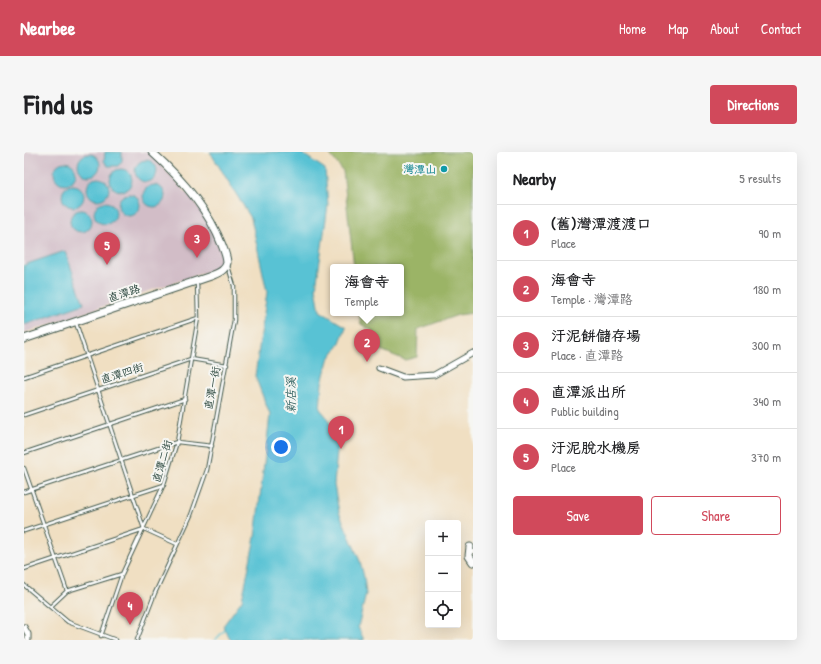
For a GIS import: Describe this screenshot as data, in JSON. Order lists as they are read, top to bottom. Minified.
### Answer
{"streets":{"street":["直潭路","直潭一街"],"lane":["直潭四街","直潭二街"]},"crossings":[["直潭路","直潭一街"],["直潭路","直潭二街"],["直潭四街","直潭一街"],["直潭四街","直潭二街"]],"water":["新店溪"],"places":["灣潭山"],"page":{"header":"Nearbee","nav":["Home","Map","About","Contact"],"title":"Find us","buttons":["Directions",["Save","Share"]],"heading":["Nearby","5 results"],"list":[{"mark":"1","name":"(舊)灣潭渡渡口","note":"Place","value":"90 m"},{"mark":"2","name":"海會寺","note":"Temple · 灣潭路","value":"180 m"},{"mark":"3","name":"汙泥餅儲存場","note":"Place · 直潭路","value":"300 m"},{"mark":"4","name":"直潭派出所","note":"Public building","value":"340 m"},{"mark":"5","name":"汙泥脫水機房","note":"Place","value":"370 m"}],"pins":["3","5","2","1","4"],"popup":["海會寺","Temple"],"map_buttons":["+","−"]}}
